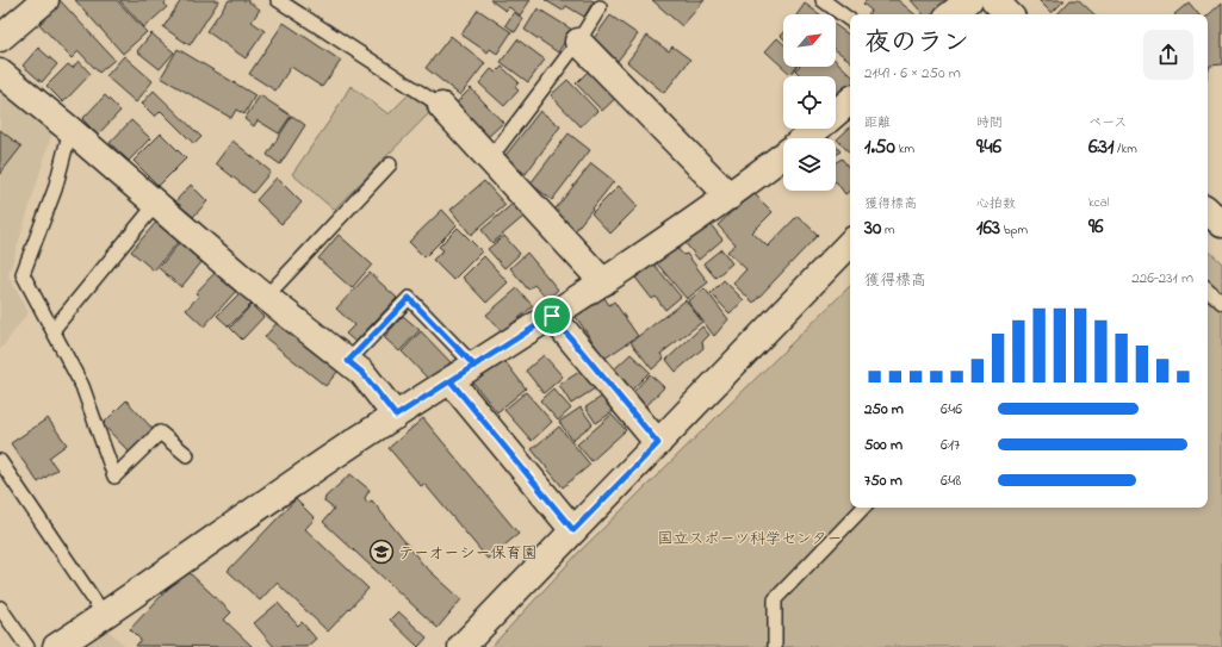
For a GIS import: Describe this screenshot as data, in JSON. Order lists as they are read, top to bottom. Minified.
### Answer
{"parks":["国立スポーツ科学センター"],"places":{"school or university":["テーオーシー保育園"]},"north":"top right","page":{"heading":["夜のラン","21:49 · 6 × 250 m"],"stats":[["距離","1.50 km"],["時間","9:46"],["ペース","6:31 /km"],["獲得標高","30 m"],["心拍数","163 bpm"],["kcal","96"]],"chart":["獲得標高","226–231 m"],"list":[{"name":"250 m","note":"6:46"},{"name":"500 m","note":"6:17"},{"name":"750 m","note":"6:48"}]}}
